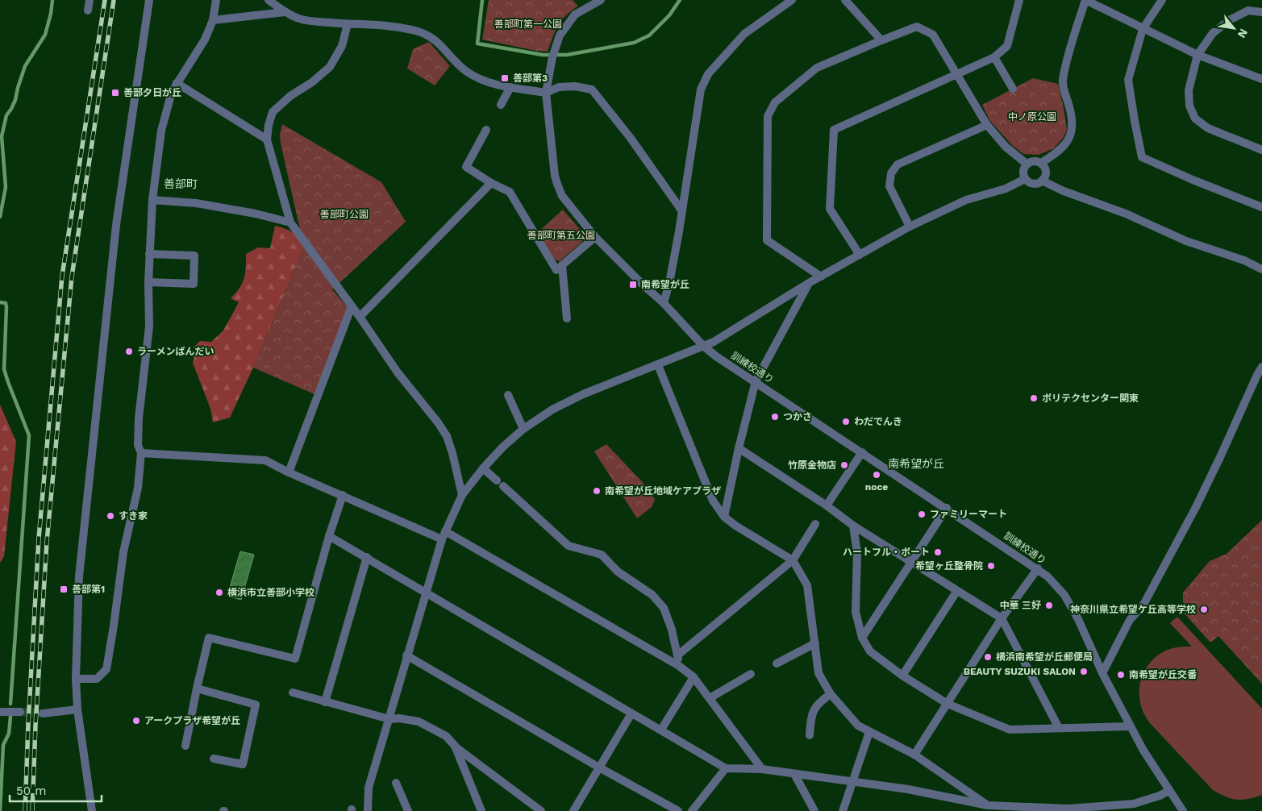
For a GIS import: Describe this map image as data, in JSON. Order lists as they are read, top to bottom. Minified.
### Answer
{"streets":{"street":["訓練校通り"]},"districts":["善部町","南希望が丘"],"parks":["善部町第一公園","中ノ原公園","善部町公園","善部町第五公園"],"places":{"transit":["善部第3","善部夕日が丘","南希望が丘","善部第1"],"other":["ラーメンばんだい","ポリテクセンター関東","つかさ","わだでんき","竹原金物店","noce","南希望が丘地域ケアプラザ","ファミリーマート","すき家","ハートフル・ポート","希望ヶ丘整骨院","横浜市立善部小学校","中華 三好","神奈川県立希望ケ丘高等学校","横浜南希望が丘郵便局","BEAUTY SUZUKI SALON","南希望が丘交番","アークプラザ希望が丘"]},"scale_bar":"50 m","north":"bottom right"}
